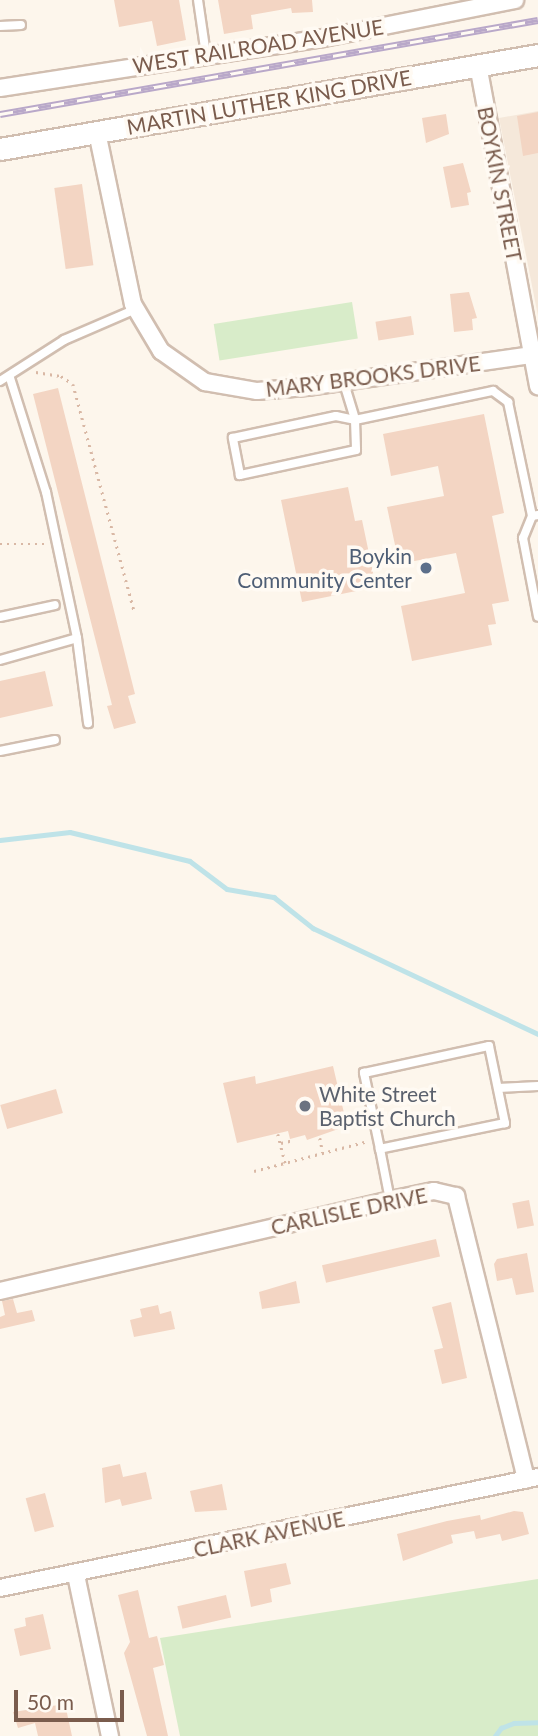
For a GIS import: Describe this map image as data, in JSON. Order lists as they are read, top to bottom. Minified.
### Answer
{"streets":{"main road":["MARTIN LUTHER KING DRIVE"],"street":["WEST RAILROAD AVENUE","BOYKIN STREET","MARY BROOKS DRIVE","CARLISLE DRIVE","CLARK AVENUE"]},"crossings":[["MARTIN LUTHER KING DRIVE","BOYKIN STREET"],["MARTIN LUTHER KING DRIVE","MARY BROOKS DRIVE"],["BOYKIN STREET","MARY BROOKS DRIVE"],["CARLISLE DRIVE","CLARK AVENUE"]],"places":["Boykin Community Center","White Street Baptist Church"],"scale_bar":"50 m"}
